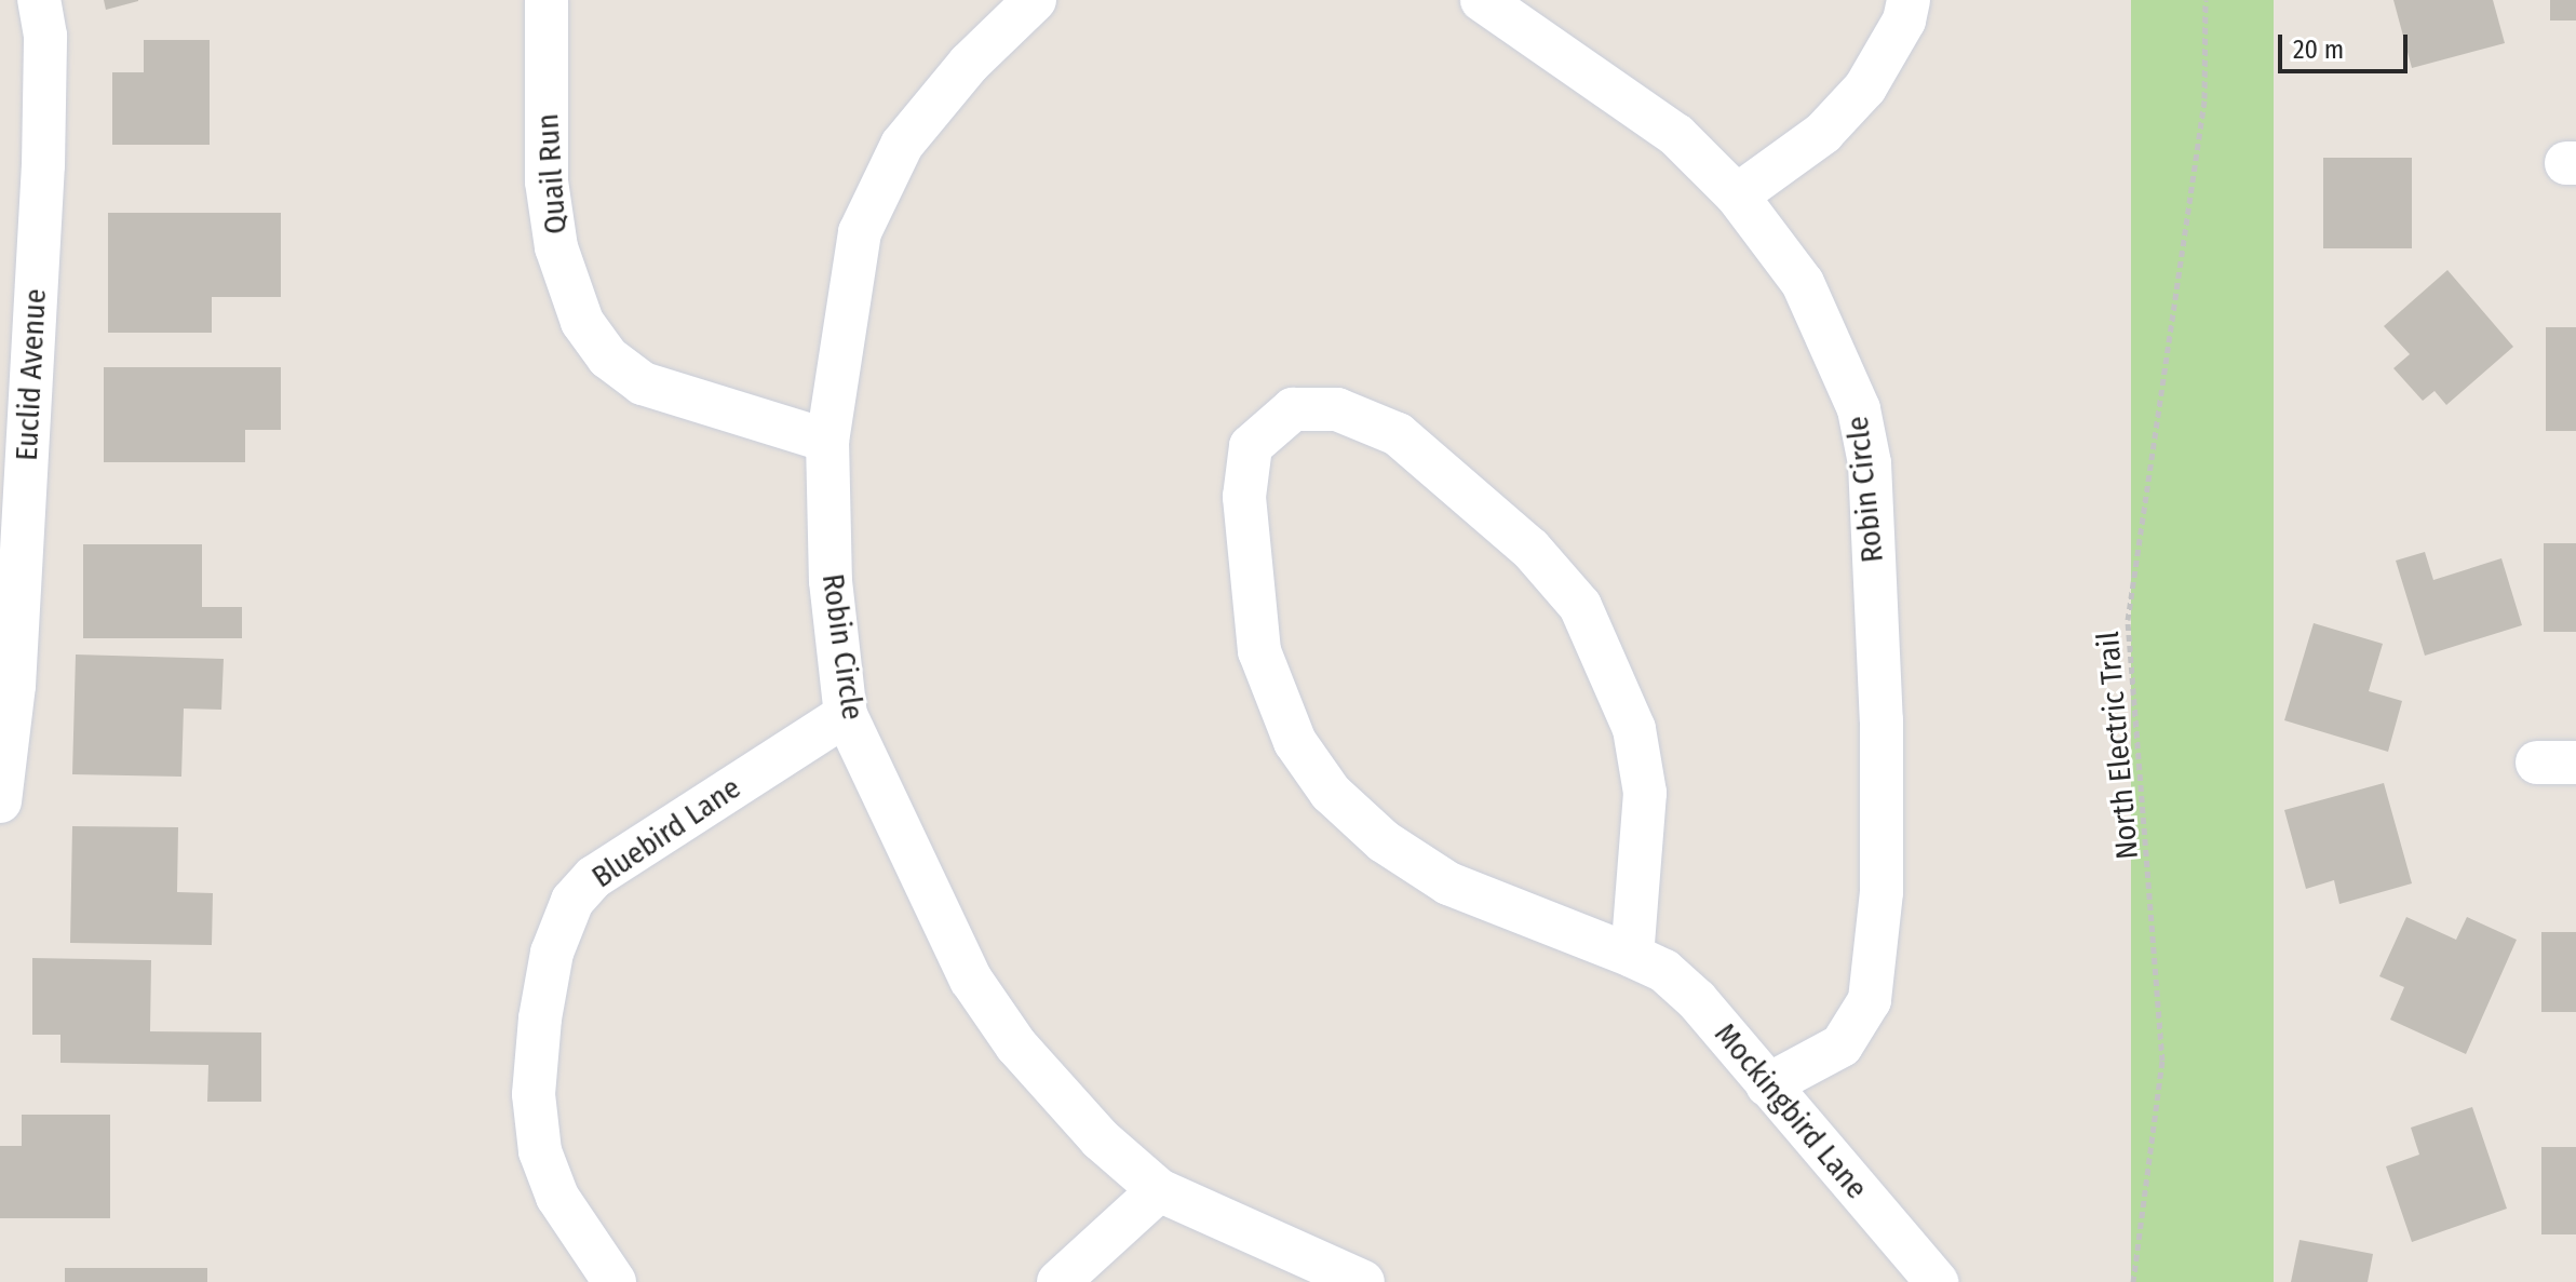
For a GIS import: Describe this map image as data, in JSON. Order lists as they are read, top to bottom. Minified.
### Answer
{"streets":{"street":["Quail Run","Euclid Avenue","Robin Circle","Bluebird Lane","Mockingbird Lane"],"path":["North Electric Trail"]},"crossings":[["Quail Run","Robin Circle"],["Robin Circle","Bluebird Lane"],["Robin Circle","Mockingbird Lane"]],"scale_bar":"20 m"}
